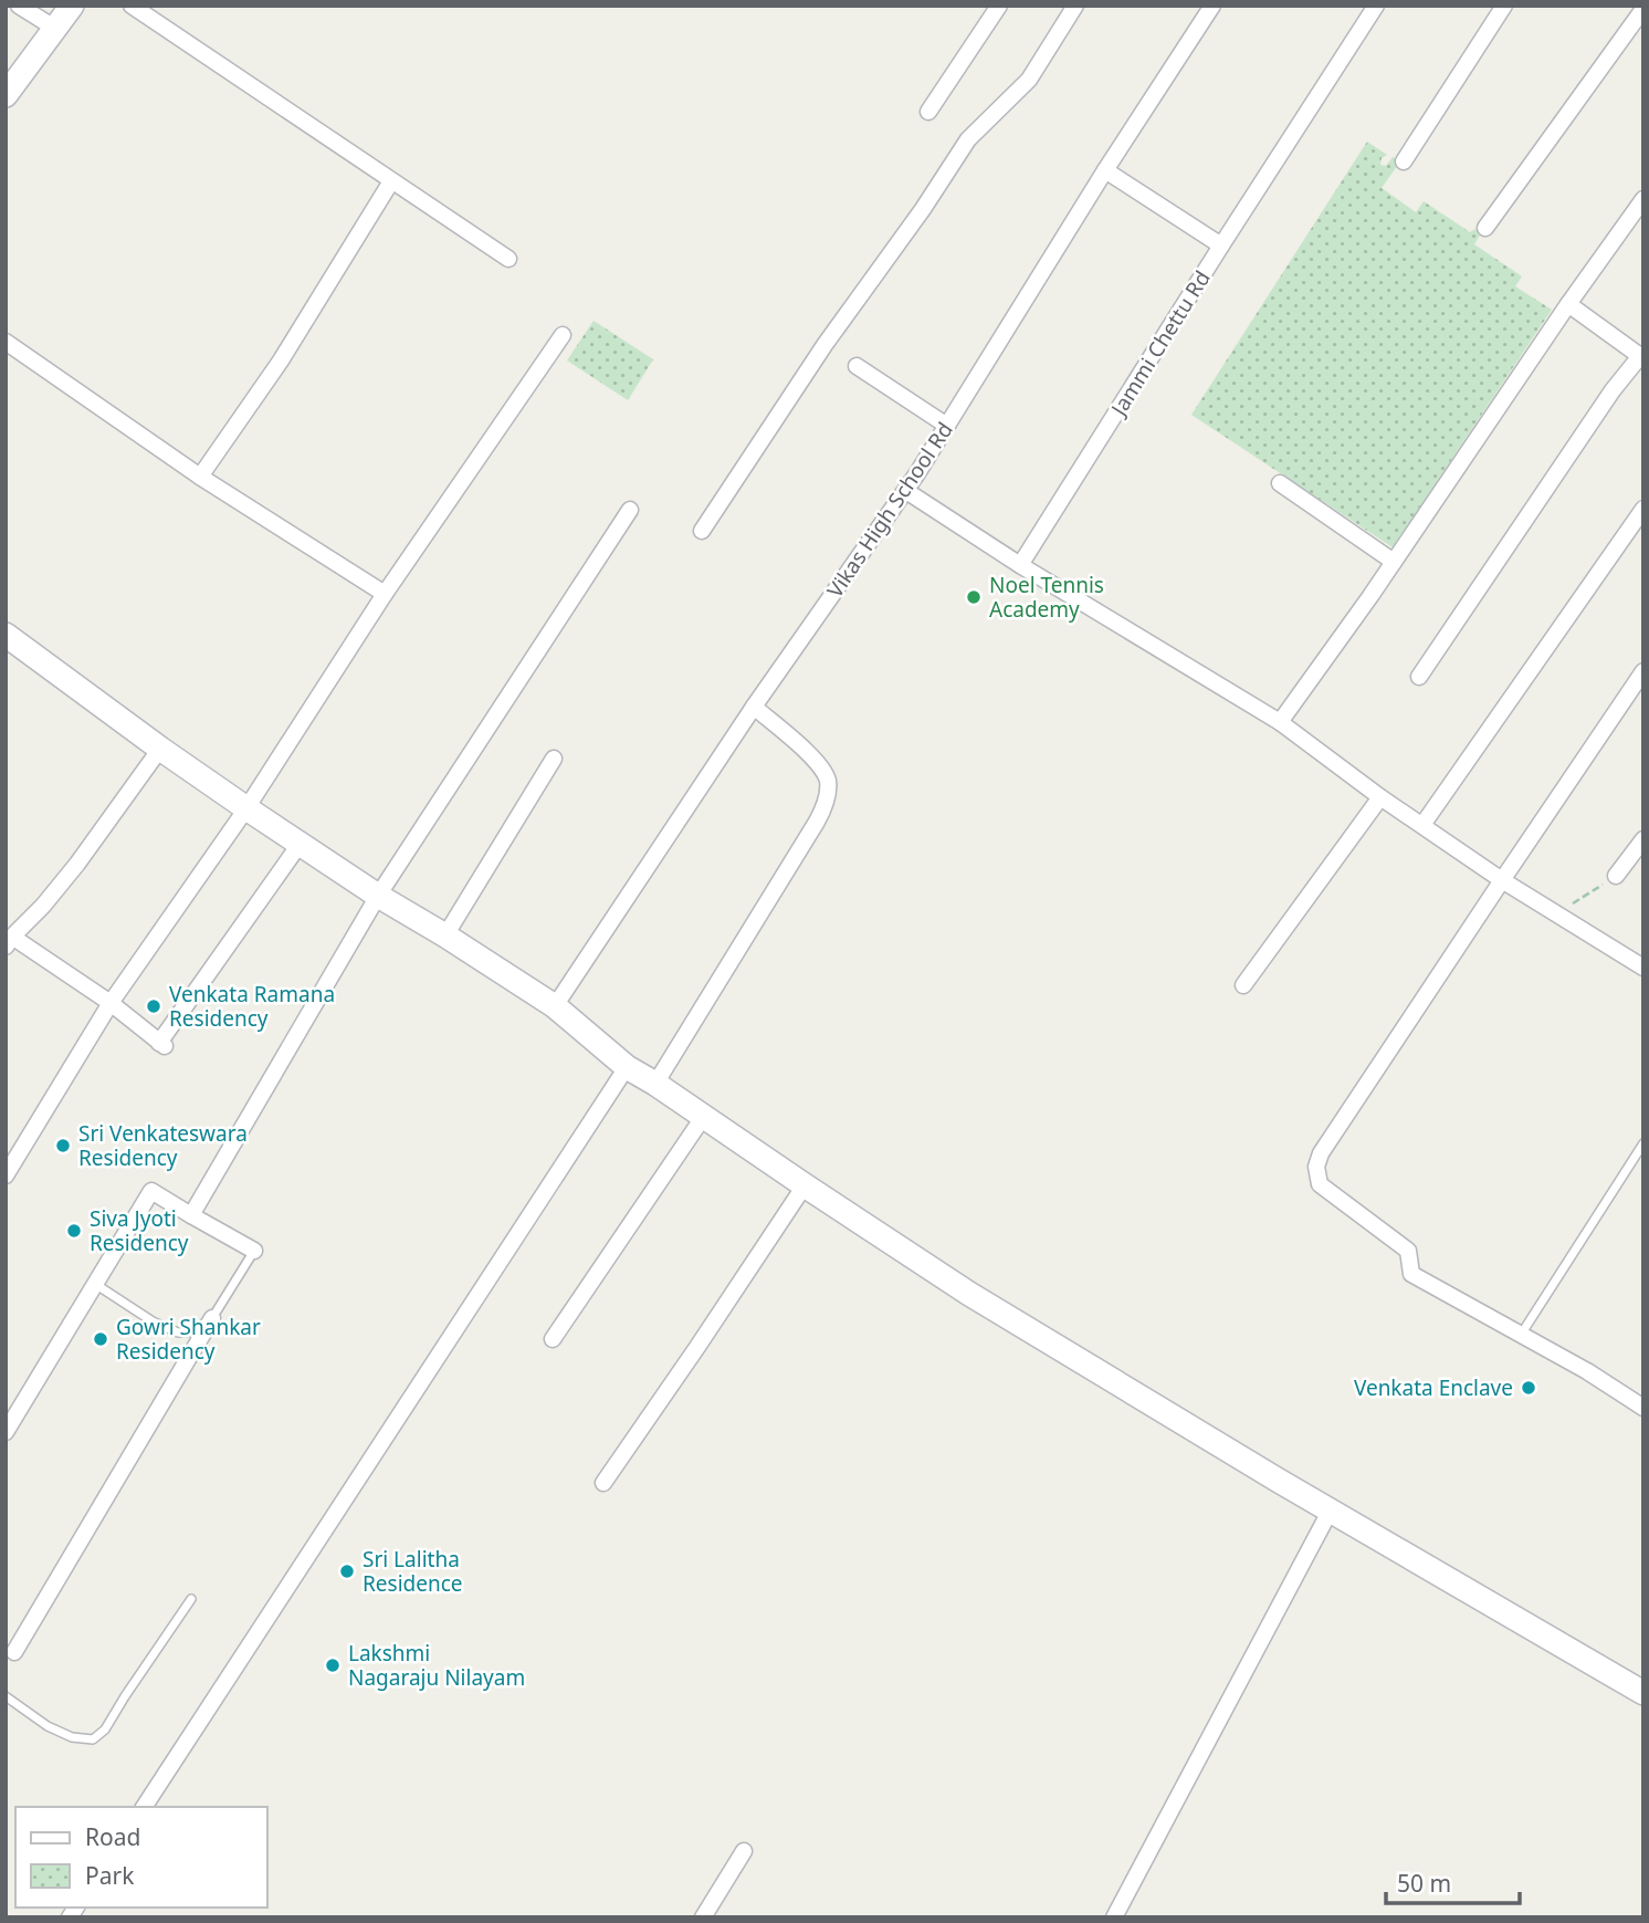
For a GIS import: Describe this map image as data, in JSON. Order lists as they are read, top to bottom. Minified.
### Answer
{"streets":{"street":["Jammi Chettu Rd","Vikas High School Rd"]},"places":["Noel Tennis Academy","Venkata Ramana Residency","Sri Venkateswara Residency","Siva Jyoti Residency","Gowri Shankar Residency","Venkata Enclave","Sri Lalitha Residence","Lakshmi Nagaraju Nilayam"],"legend":["Road","Park"],"scale_bar":"50 m"}
